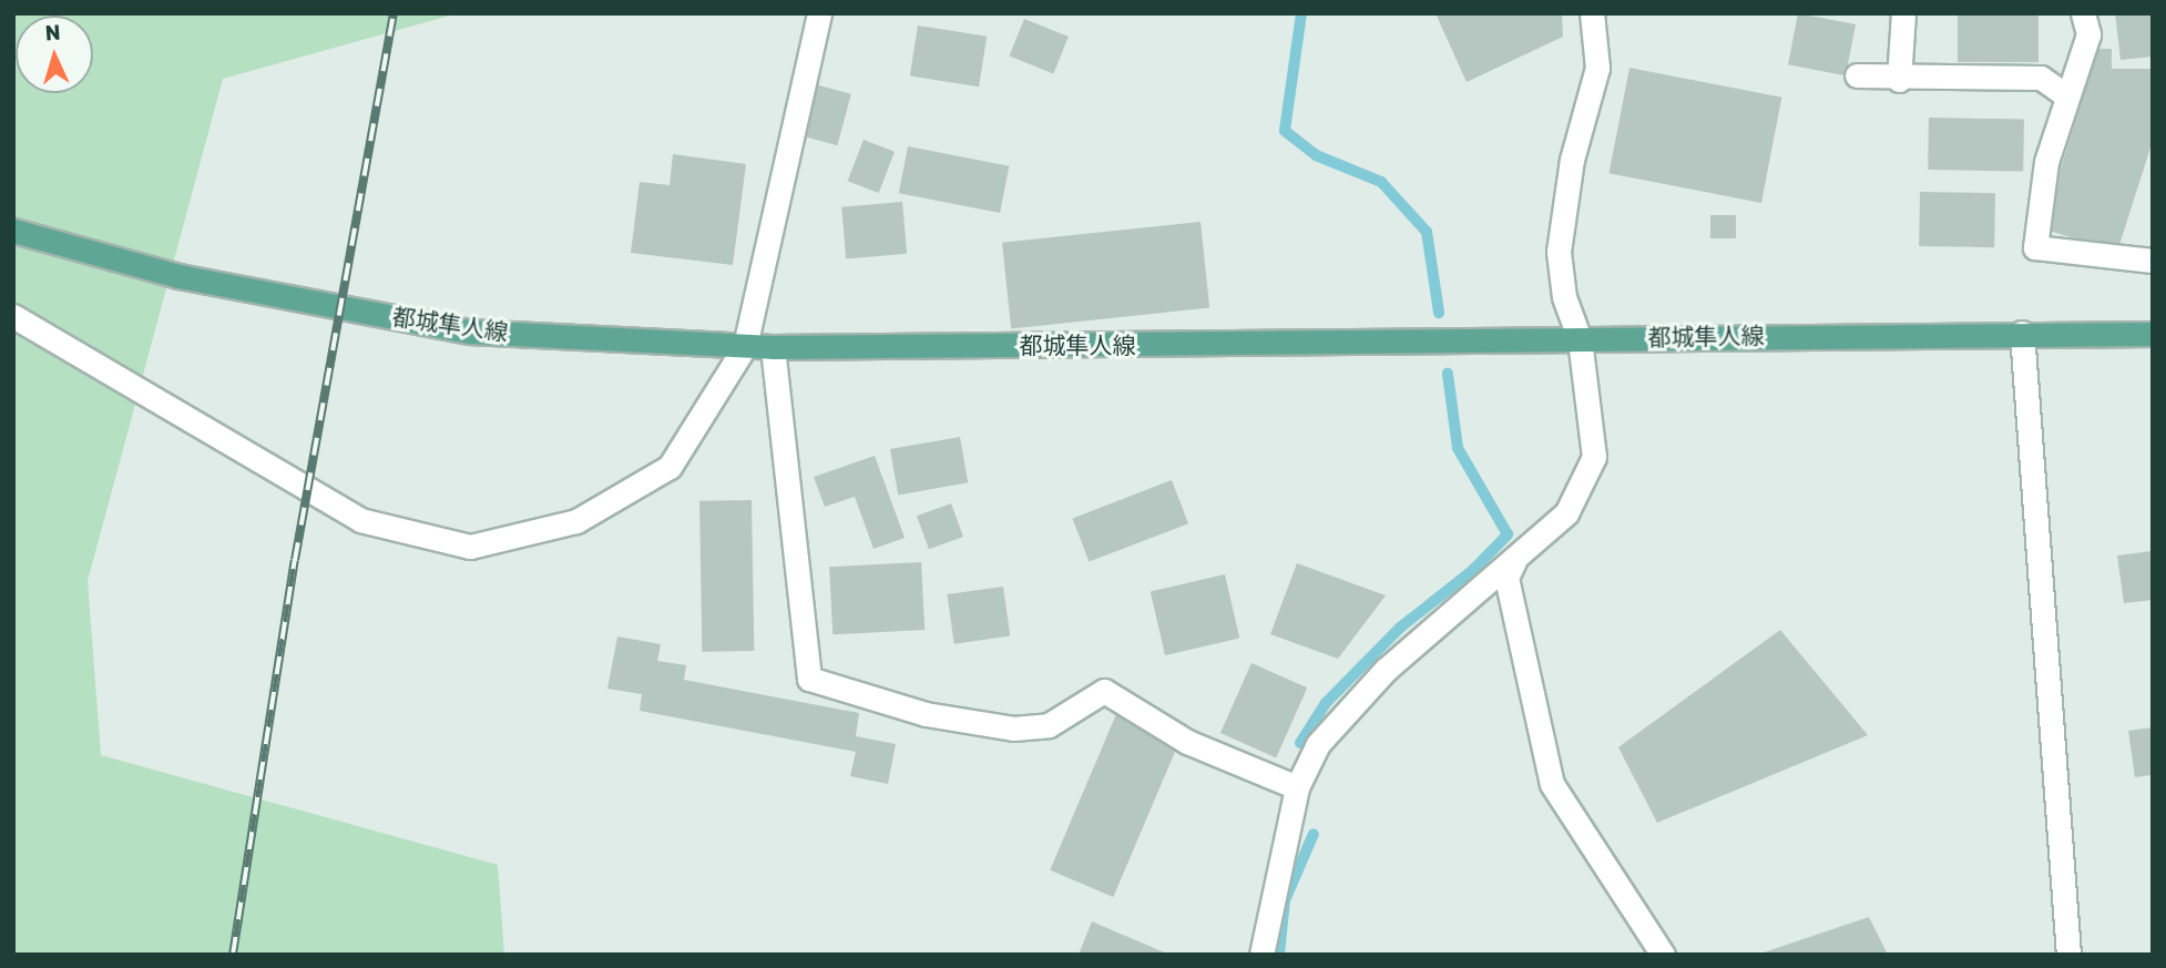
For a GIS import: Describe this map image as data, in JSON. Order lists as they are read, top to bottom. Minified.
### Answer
{"streets":{"main road":["都城隼人線"]},"north":"top"}
